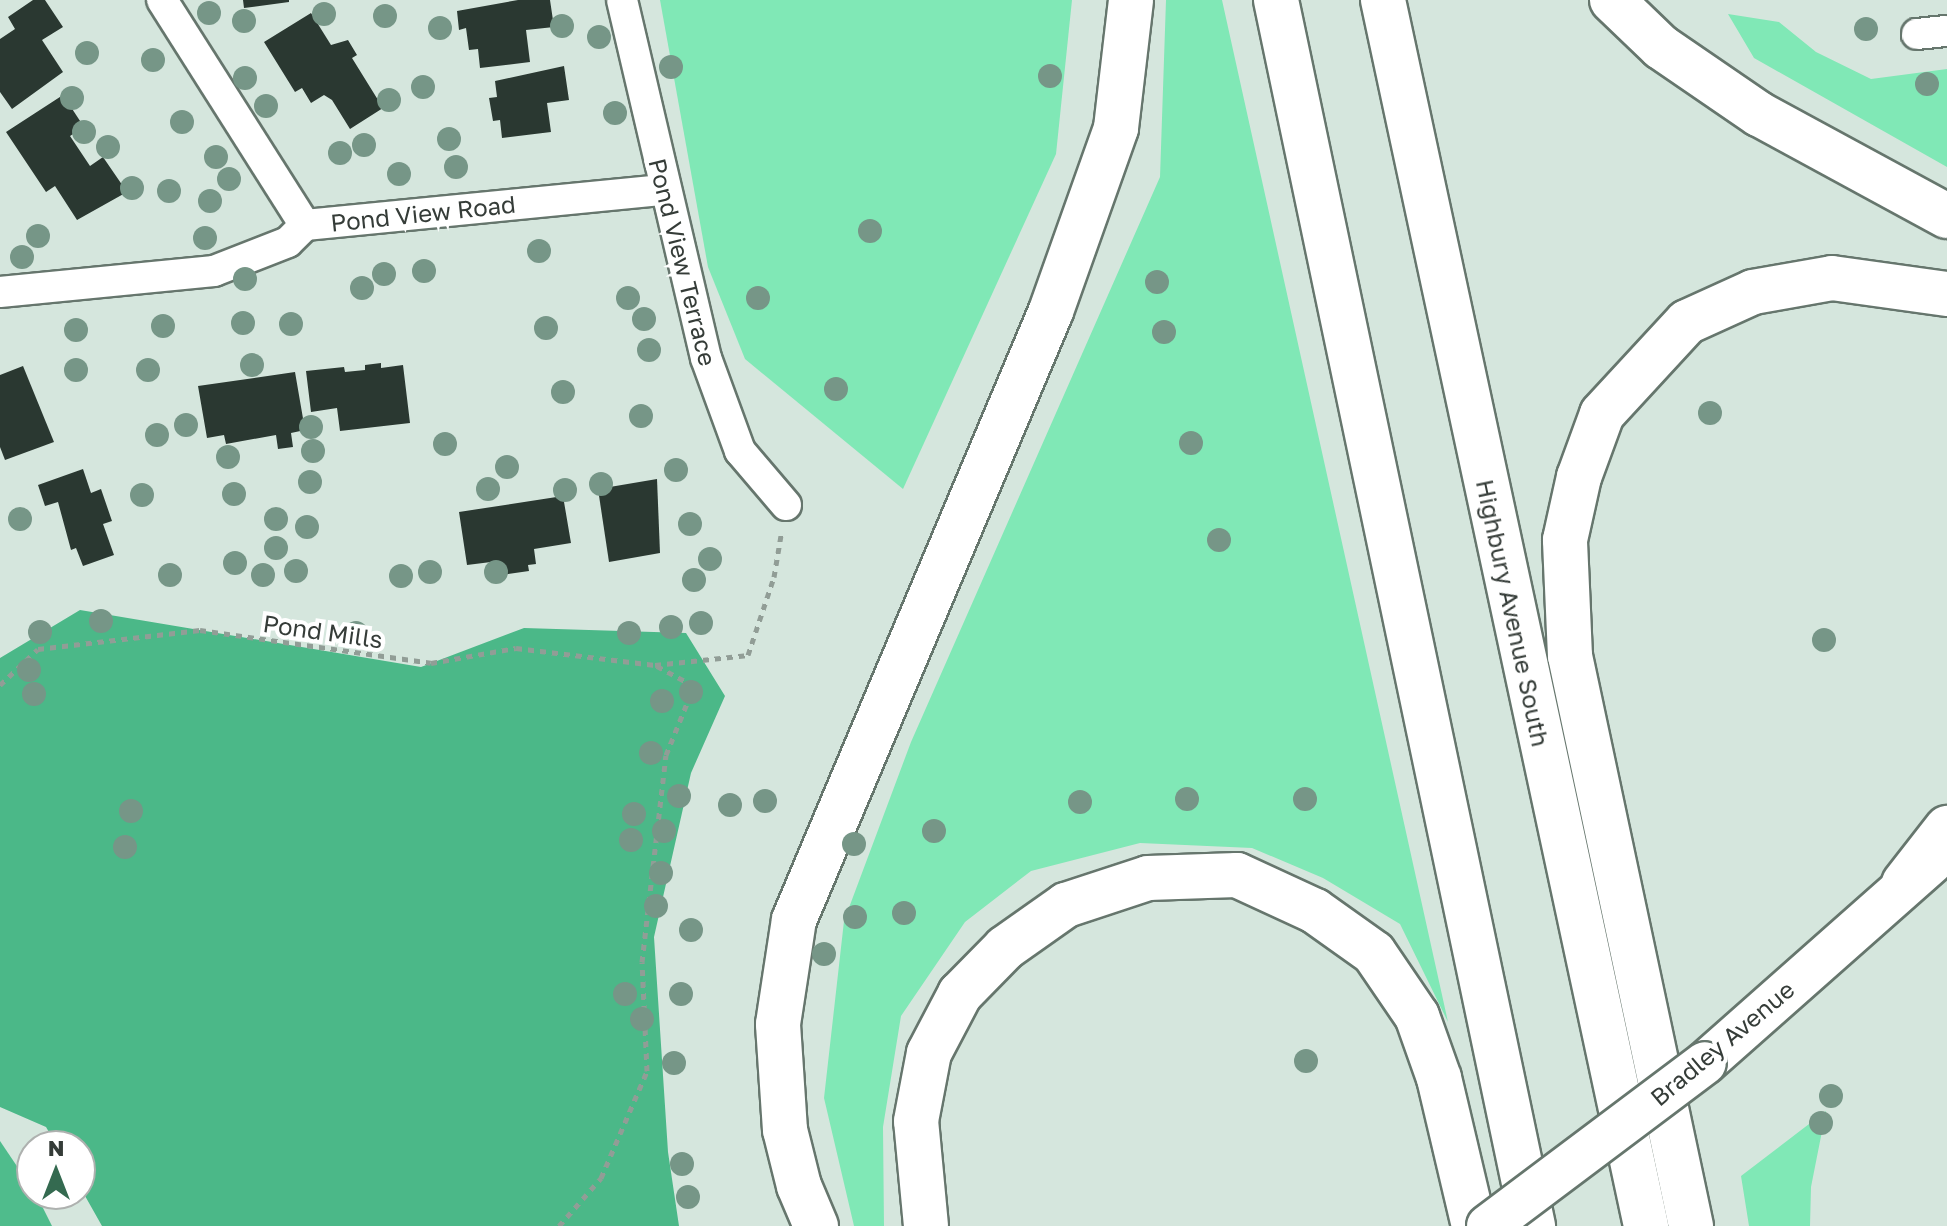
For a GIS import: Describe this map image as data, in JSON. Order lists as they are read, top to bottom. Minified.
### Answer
{"streets":{"highway":["Highbury Avenue South"],"main road":["Bradley Avenue"],"street":["Pond View Road","Pond View Terrace"],"path":["Pond Mills"]},"crossings":[["Pond View Road","Pond View Terrace"],["Pond View Terrace","Pond Mills"]],"north":"top"}
